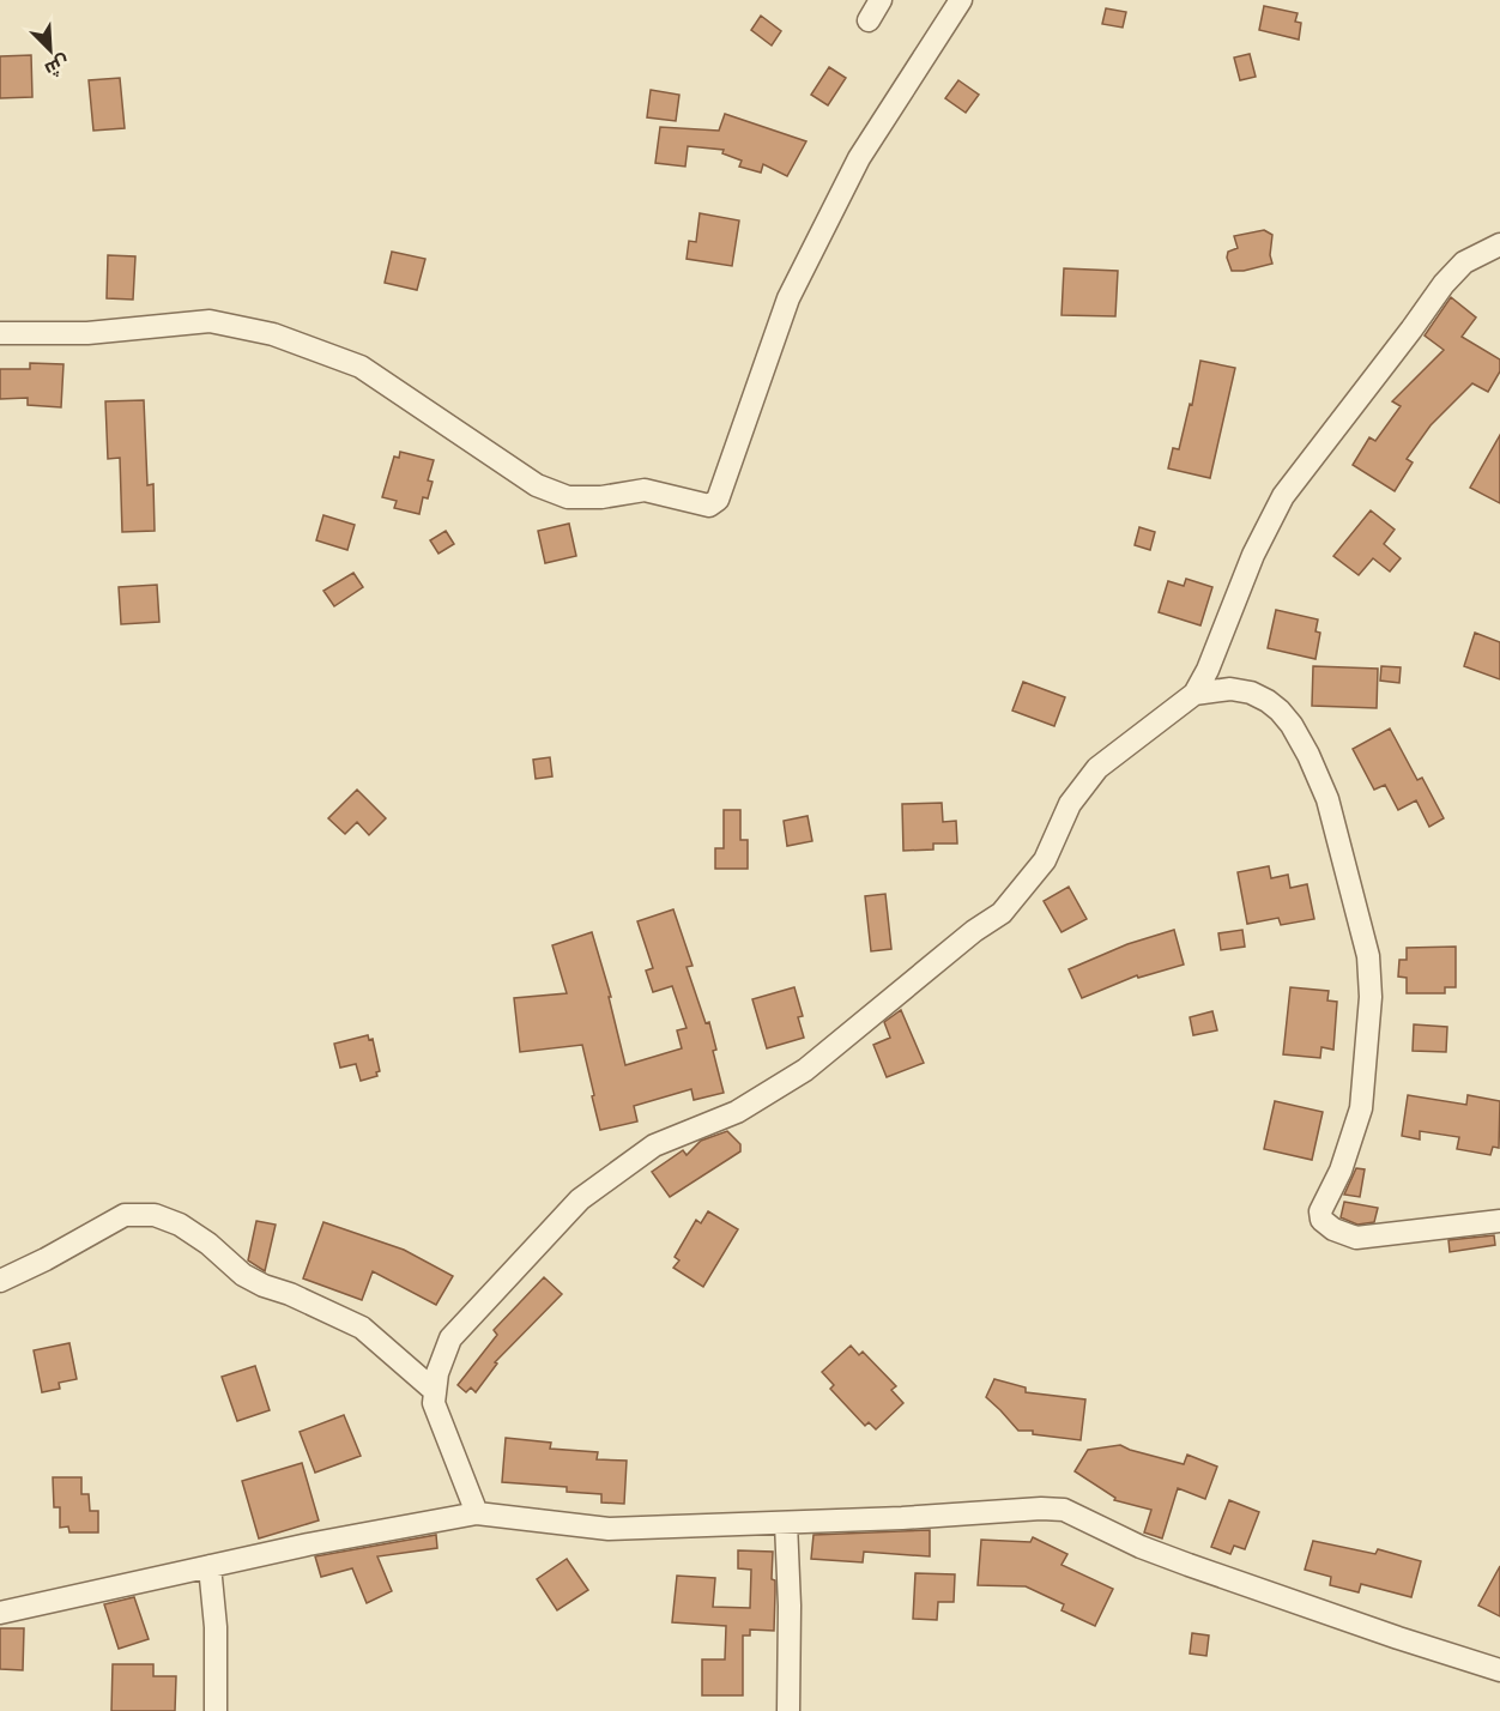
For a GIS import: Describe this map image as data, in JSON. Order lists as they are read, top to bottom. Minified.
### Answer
{"north":"bottom right"}
